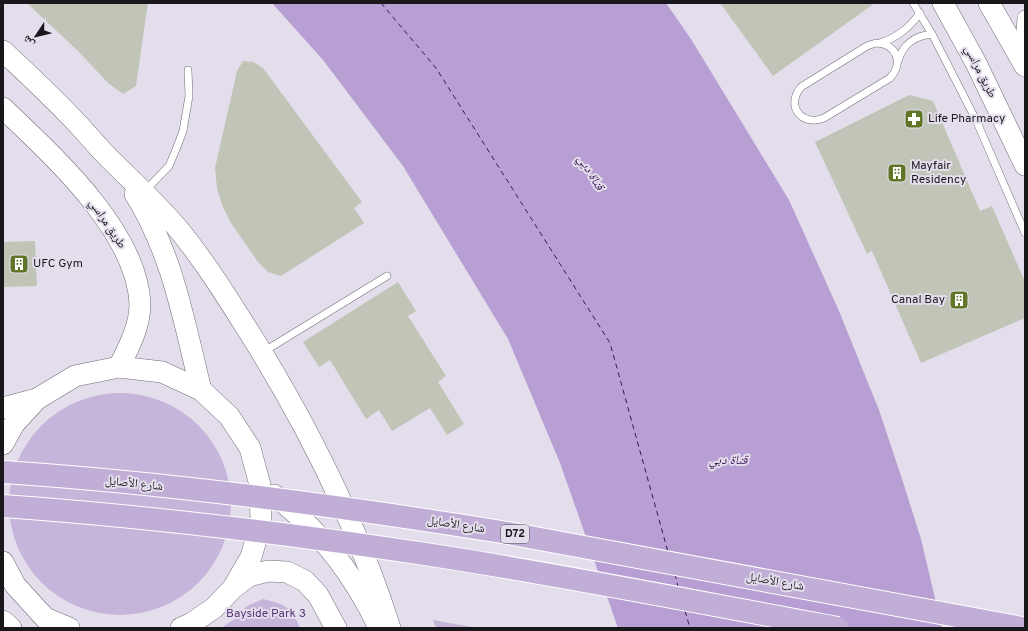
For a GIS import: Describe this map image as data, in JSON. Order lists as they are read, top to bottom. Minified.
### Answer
{"streets":{"main road":["طريق مراسي","شارع الأصايل","D72"]},"water":["قناة دبي"],"parks":["Bayside Park 3"],"places":{"pharmacy":["Life Pharmacy"],"building":["Mayfair Residency","UFC Gym","Canal Bay"]},"north":"bottom left"}
